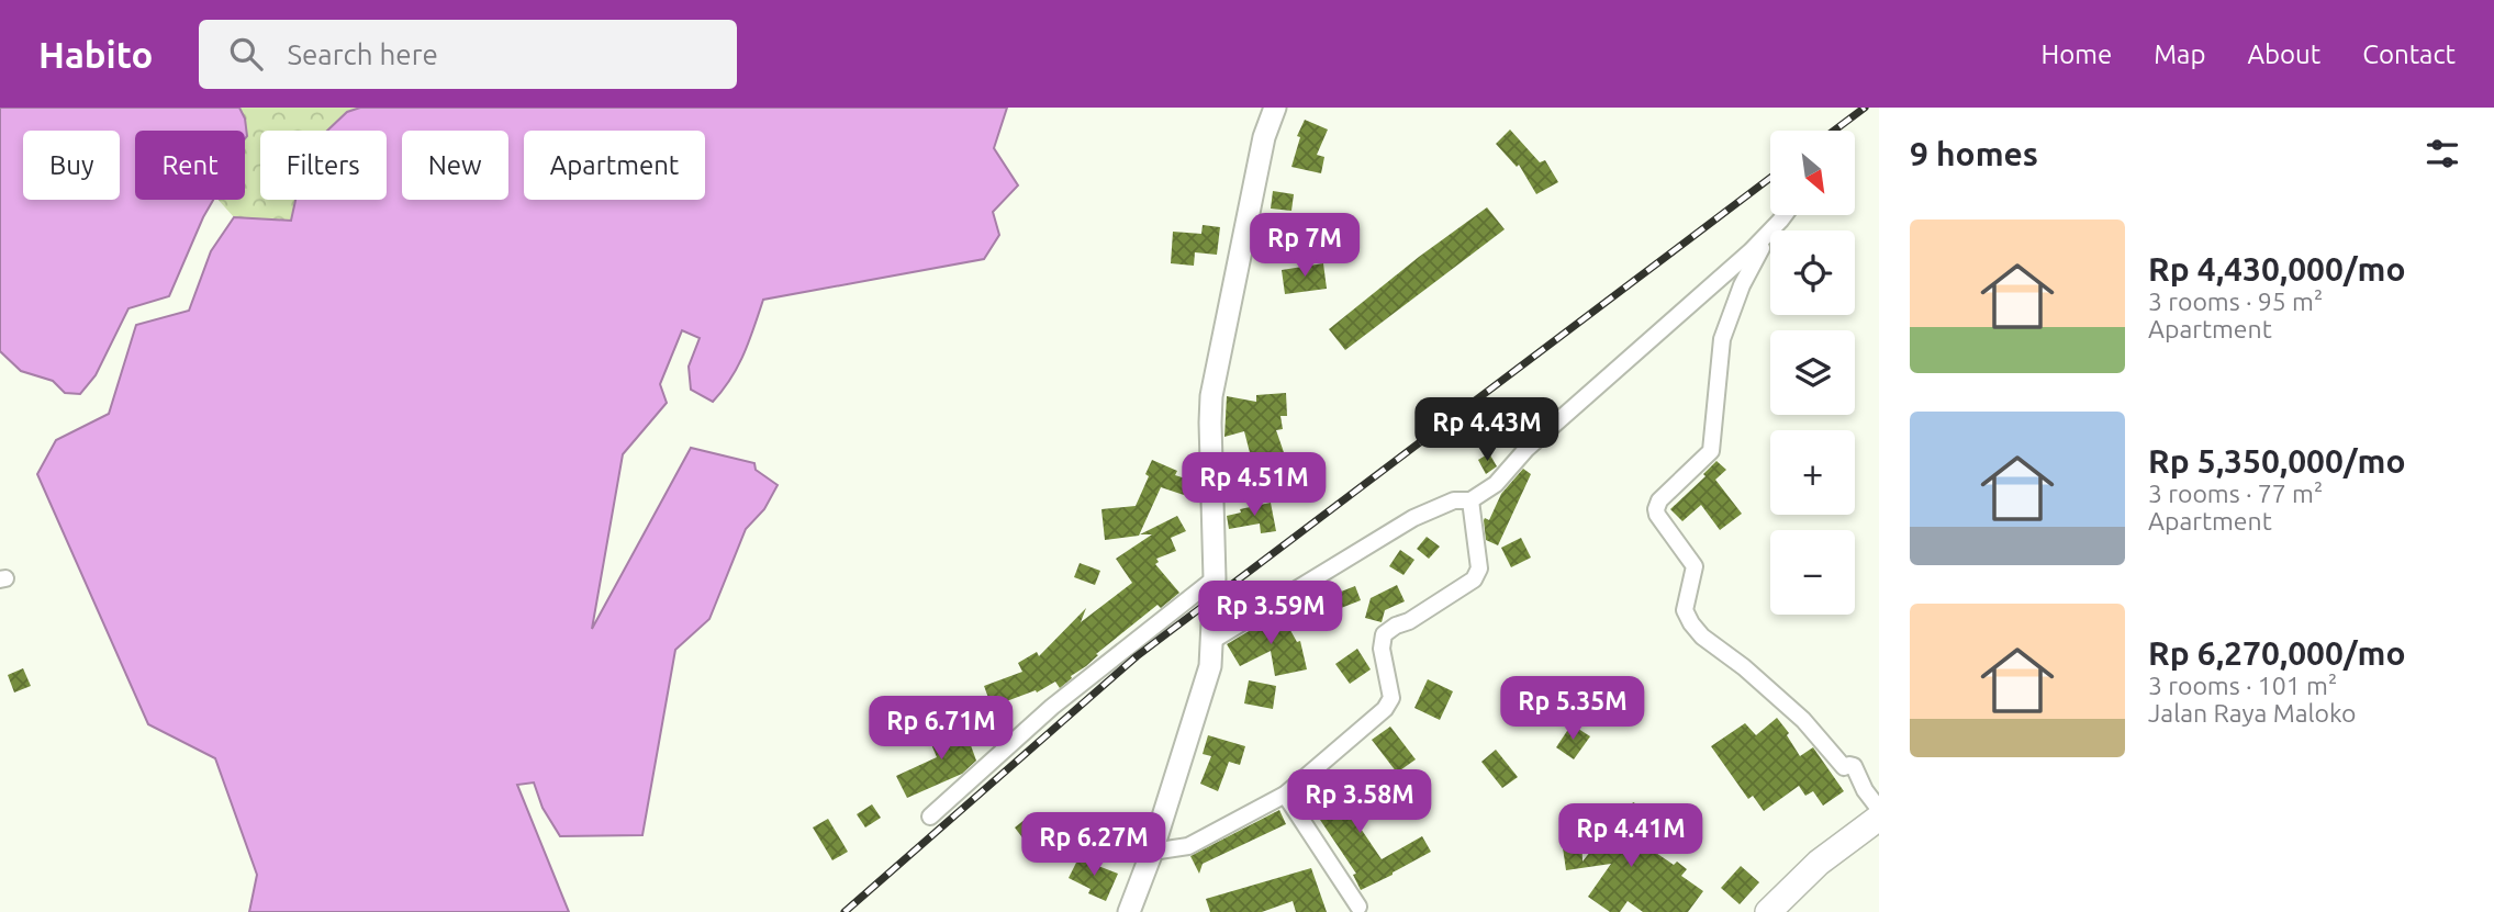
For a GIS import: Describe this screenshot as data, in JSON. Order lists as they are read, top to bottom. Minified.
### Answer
{"north":"bottom right","page":{"header":"Habito","search":"Search here","nav":["Home","Map","About","Contact"],"heading":"9 homes","map_buttons":["+","−"],"chip":["Buy","Rent","Filters","New","Apartment"],"list":[{"name":"Rp 4,430,000/mo","note":"3 rooms · 95 m² · Apartment"},{"name":"Rp 5,350,000/mo","note":"3 rooms · 77 m² · Apartment"},{"name":"Rp 6,270,000/mo","note":"3 rooms · 101 m² · Jalan Raya Maloko"}],"price":["Rp 7M","Rp 4.43M","Rp 4.51M","Rp 3.59M","Rp 5.35M","Rp 6.71M","Rp 3.58M","Rp 4.41M","Rp 6.27M"]}}
